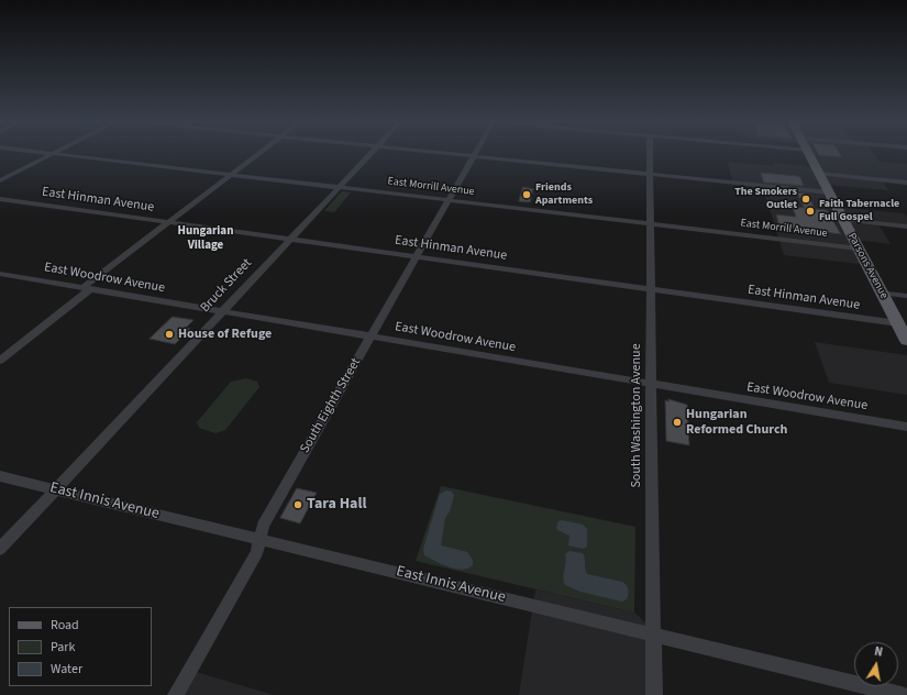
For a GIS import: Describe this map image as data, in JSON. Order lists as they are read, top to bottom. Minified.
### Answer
{"streets":{"main road":["Parsons Avenue"],"street":["East Morrill Avenue","East Hinman Avenue","East Woodrow Avenue","Bruck Street","South Eighth Street","South Washington Avenue","East Innis Avenue"]},"crossings":[["East Morrill Avenue","Parsons Avenue"],["East Morrill Avenue","Bruck Street"],["East Morrill Avenue","South Eighth Street"],["East Morrill Avenue","South Washington Avenue"],["East Hinman Avenue","Parsons Avenue"],["East Hinman Avenue","Bruck Street"],["East Hinman Avenue","South Eighth Street"],["East Hinman Avenue","South Washington Avenue"],["East Woodrow Avenue","Bruck Street"],["East Woodrow Avenue","South Eighth Street"],["East Woodrow Avenue","South Washington Avenue"],["Bruck Street","East Innis Avenue"],["South Eighth Street","East Innis Avenue"],["South Washington Avenue","East Innis Avenue"]],"districts":["Hungarian Village"],"places":["Friends Apartments","The Smokers Outlet","Faith Tabernacle Full Gospel","House of Refuge","Hungarian Reformed Church","Tara Hall"],"legend":["Road","Park","Water"],"north":"top"}
